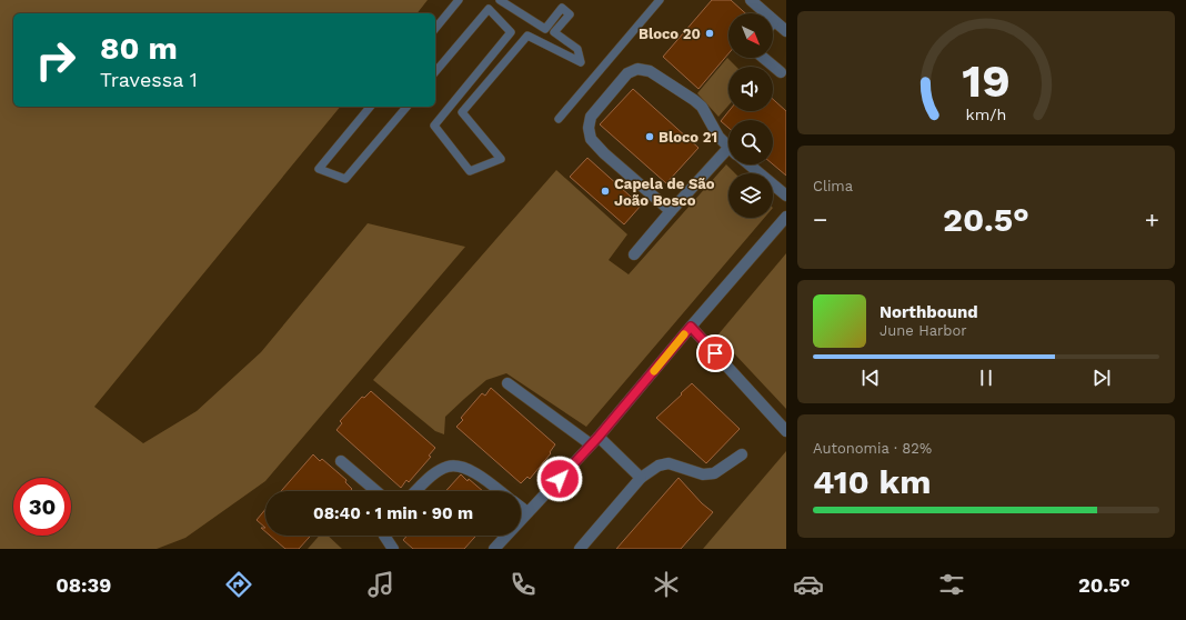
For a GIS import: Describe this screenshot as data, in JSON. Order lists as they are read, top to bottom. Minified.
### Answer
{"places":["Bloco 20","Bloco 21","Capela de São João Bosco"],"north":"bottom right","page":{"turn":["80 m","Travessa 1"],"tile":["Clima",["Autonomia · 82%","410 km"]],"heat":["−","20.5°","+"],"song":["Northbound","June Harbor"],"limit":"30","trip":"08:40 · 1 min · 90 m","tabs":["08:39","20.5°"],"gauge":["19","km/h"]}}
